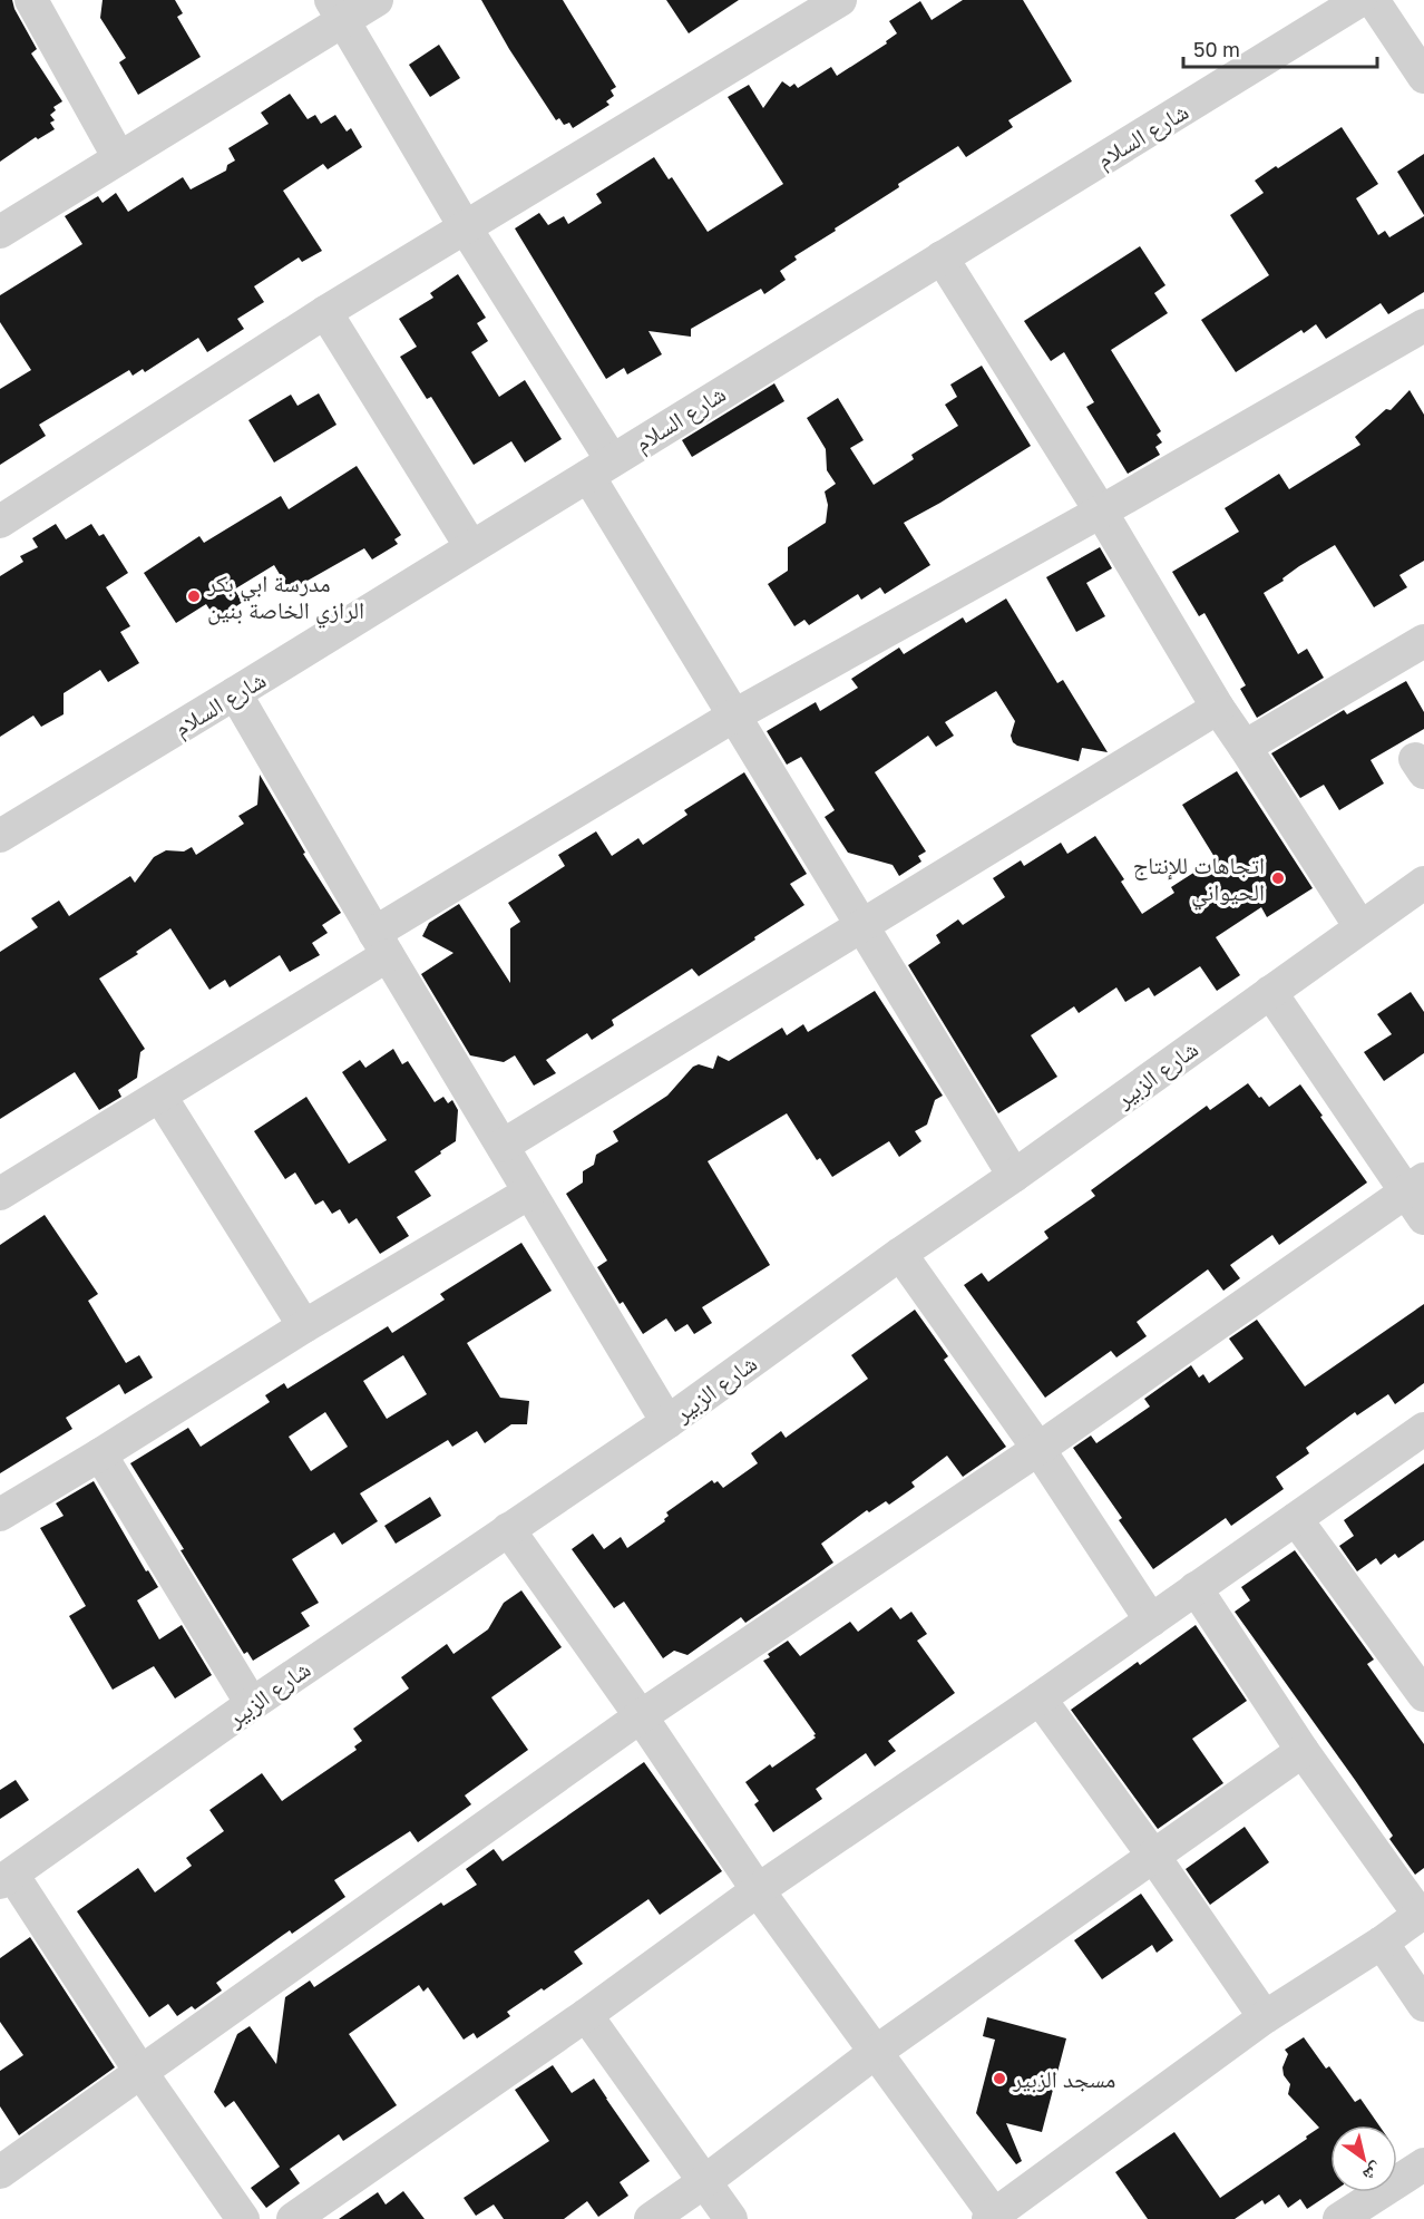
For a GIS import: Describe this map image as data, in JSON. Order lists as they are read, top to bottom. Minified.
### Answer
{"streets":{"street":["شارع السلام","شارع الزبير"]},"places":["مدرسة ابي بكر الرازي الخاصة بنين","اتجاهات للإنتاج الحيواني","مسجد الزبير"],"scale_bar":"50 m","north":"bottom right"}
